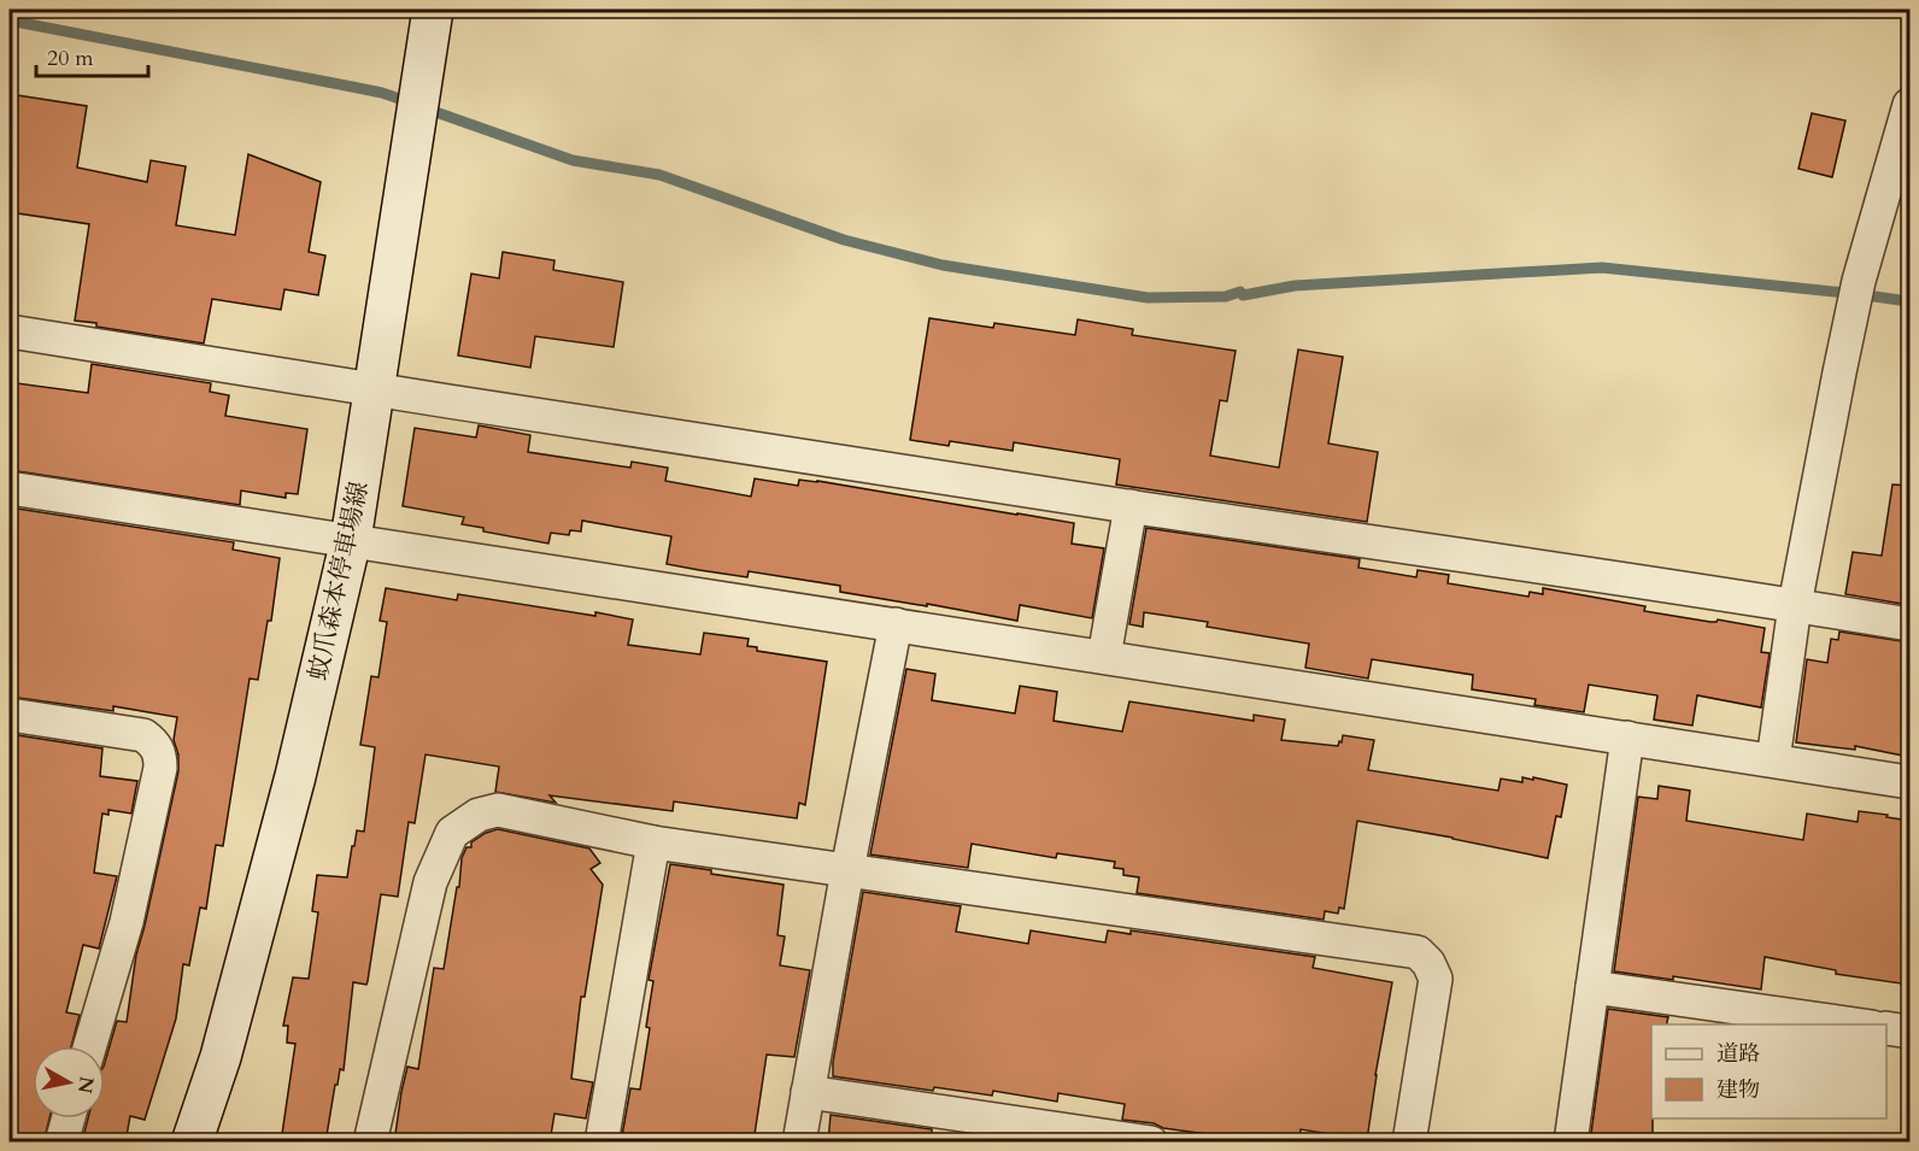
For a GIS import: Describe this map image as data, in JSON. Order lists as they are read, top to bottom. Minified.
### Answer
{"streets":{"main road":["蚊爪森本停車場線"]},"legend":["道路","建物"],"scale_bar":"20 m","north":"right"}
